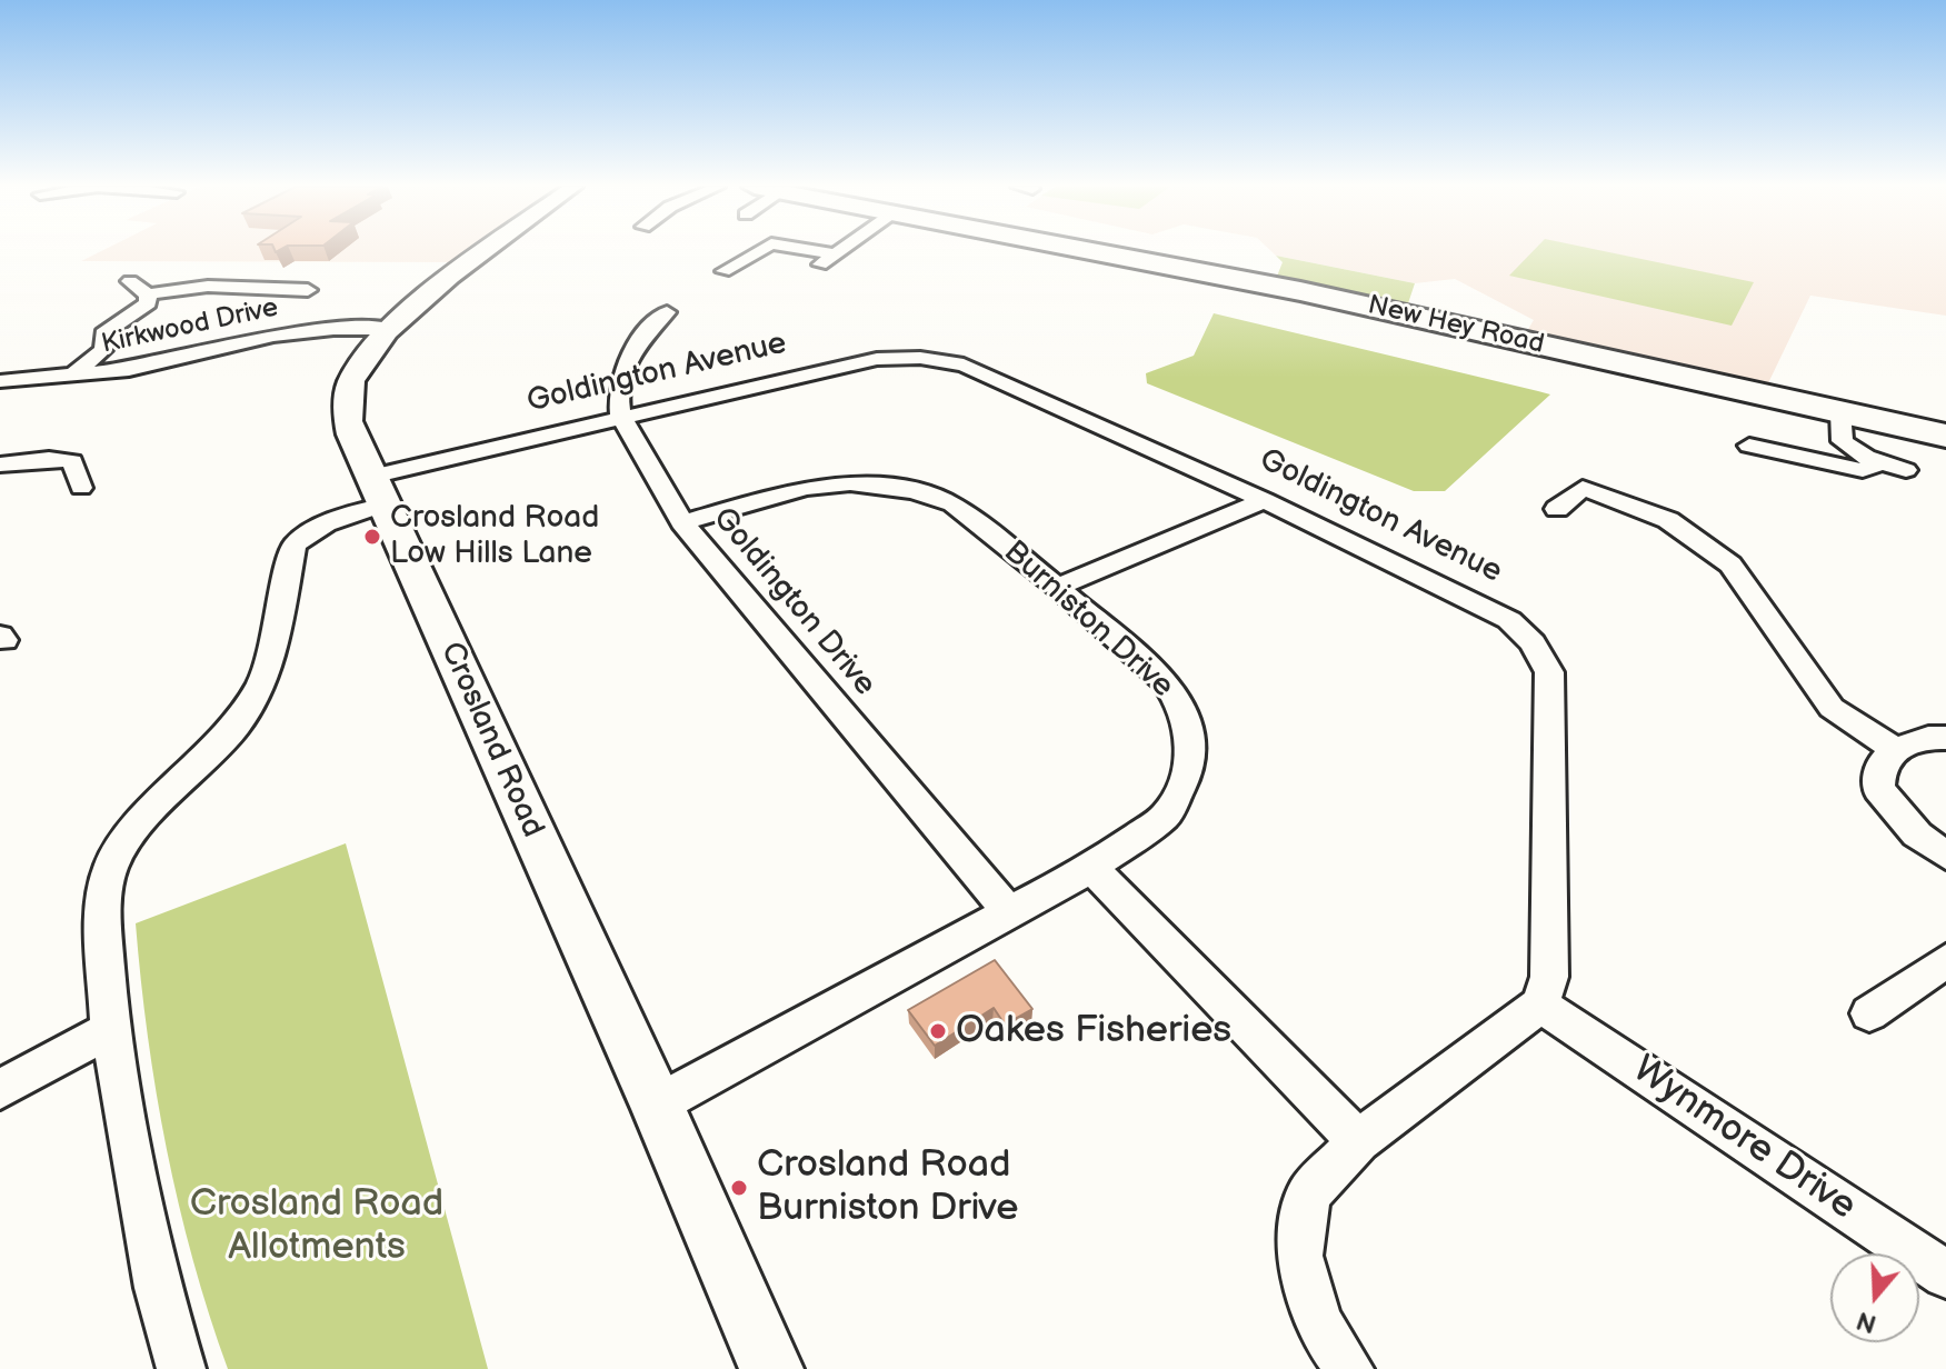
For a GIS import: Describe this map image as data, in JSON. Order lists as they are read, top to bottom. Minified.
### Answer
{"streets":{"highway":["New Hey Road"],"street":["Kirkwood Drive","Goldington Avenue","Goldington Drive","Burniston Drive","Crosland Road","Wynmore Drive"]},"crossings":[["Kirkwood Drive","Crosland Road"],["Goldington Avenue","Goldington Drive"],["Goldington Avenue","Crosland Road"],["Goldington Avenue","Wynmore Drive"],["Goldington Drive","Burniston Drive"],["Burniston Drive","Crosland Road"]],"parks":["Crosland Road Allotments"],"places":["Crosland Road Low Hills Lane","Oakes Fisheries","Crosland Road Burniston Drive"],"north":"bottom"}
